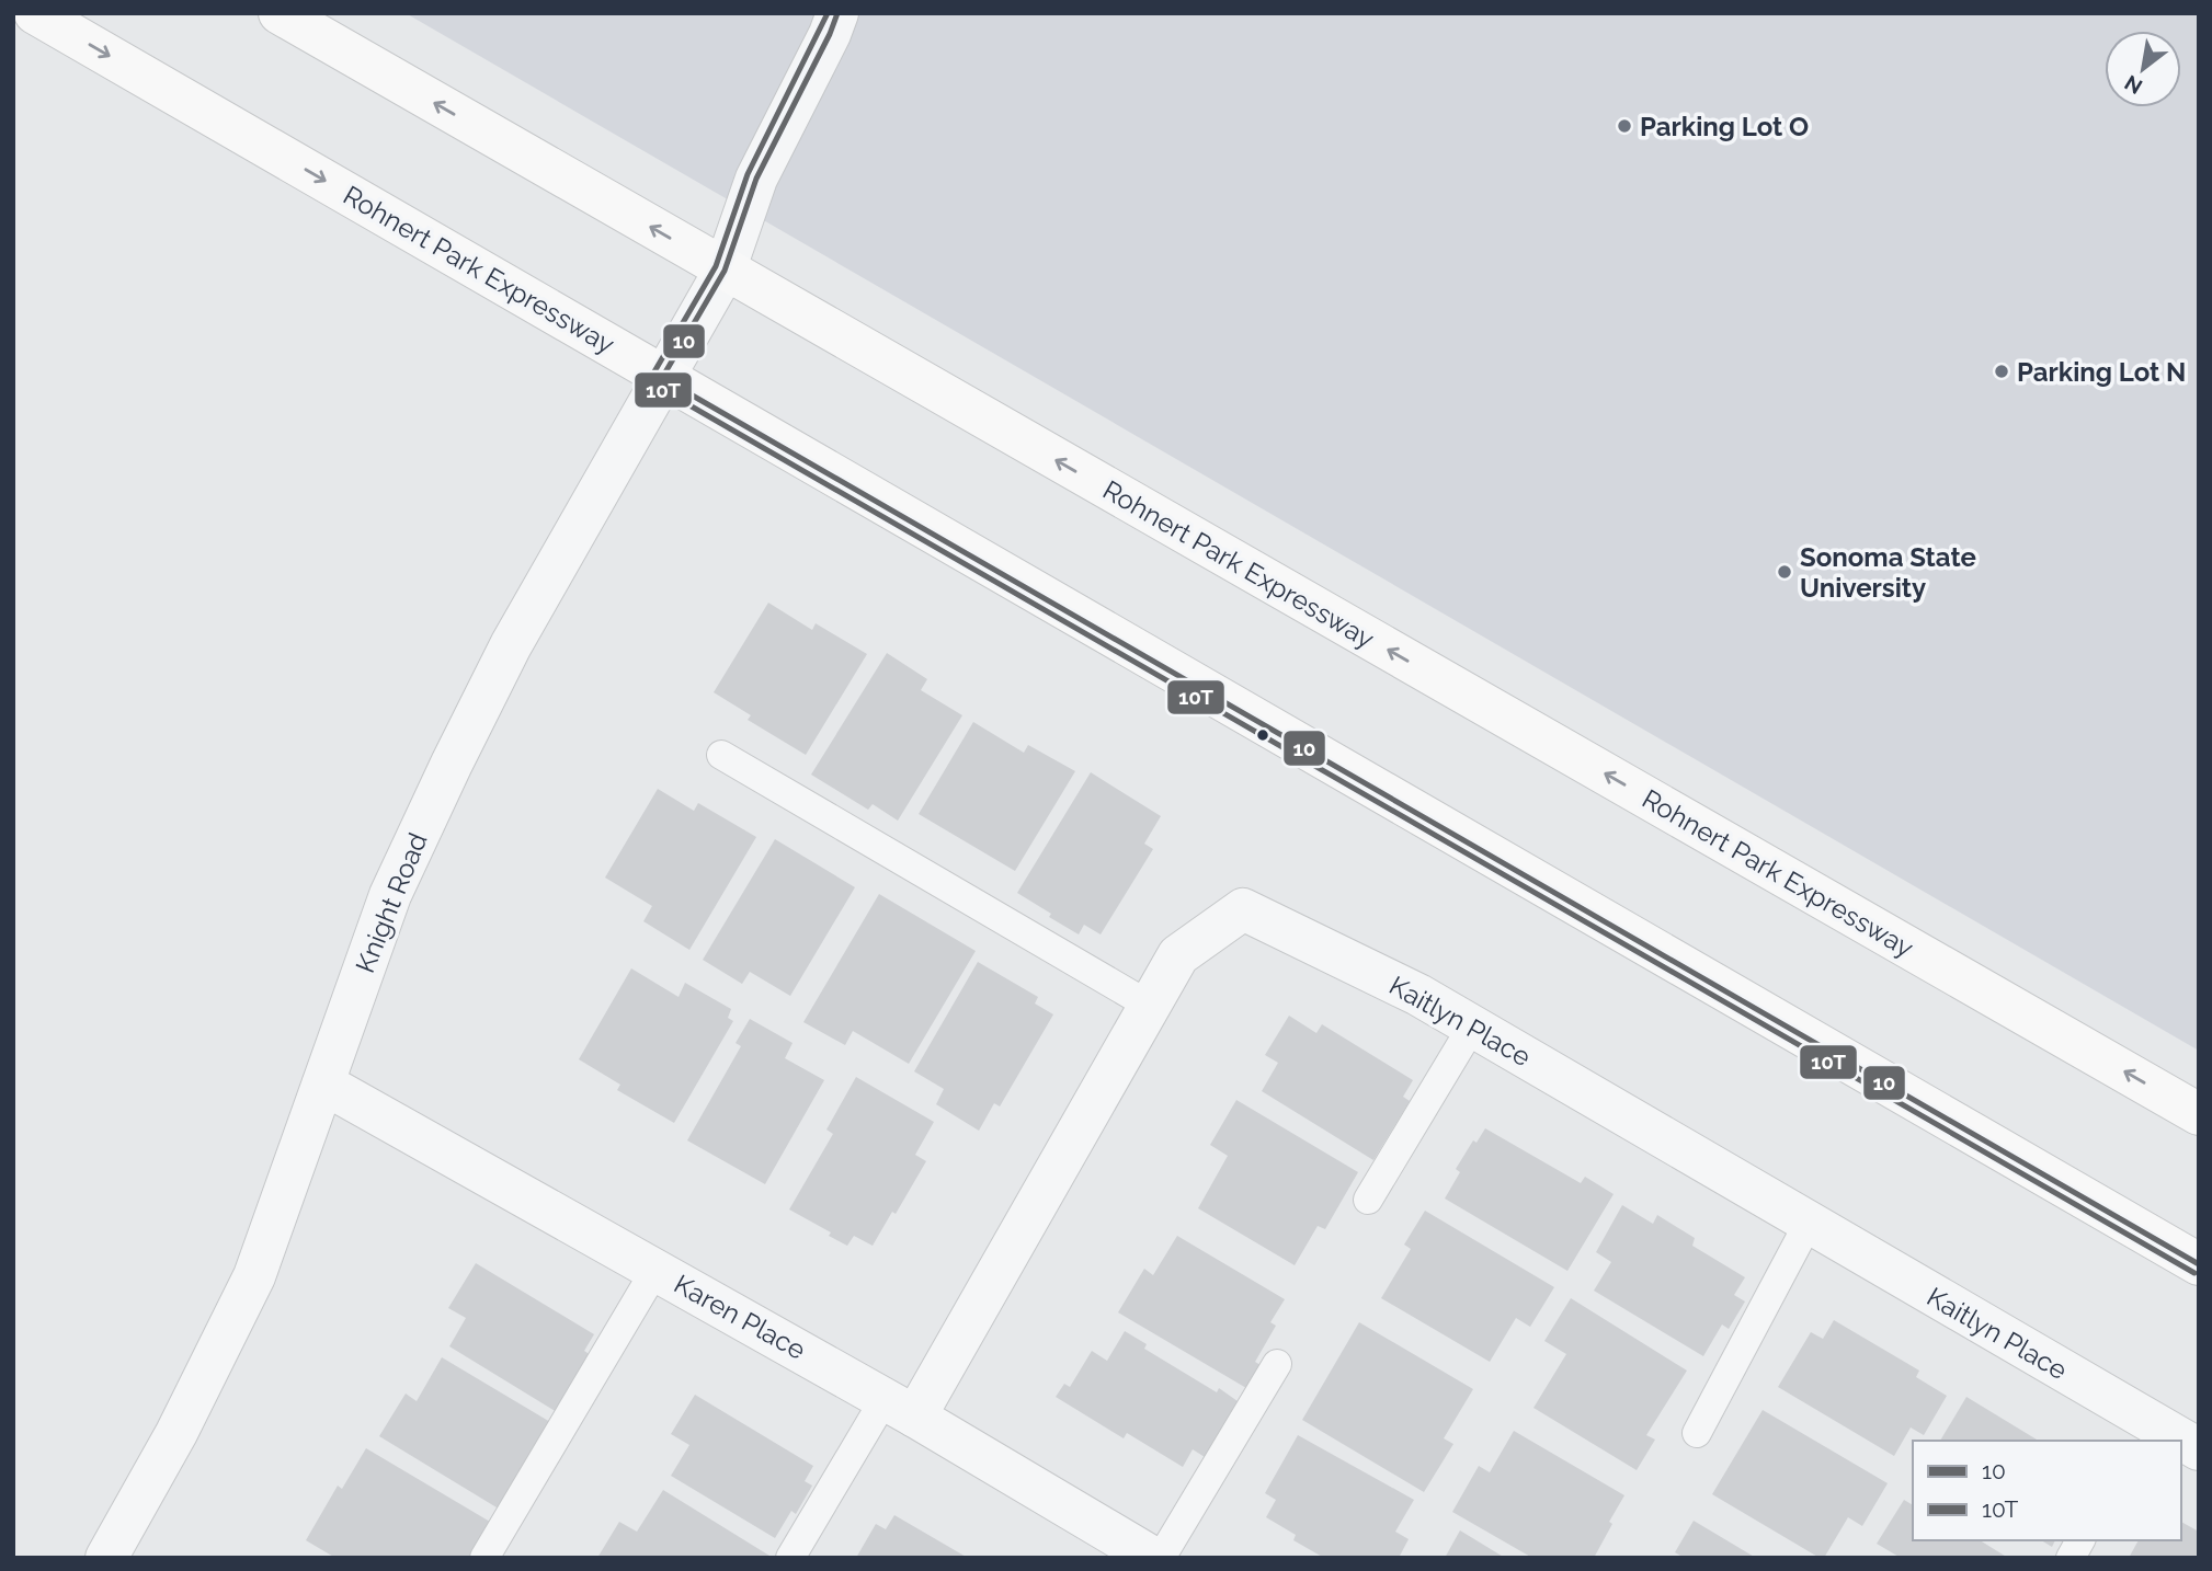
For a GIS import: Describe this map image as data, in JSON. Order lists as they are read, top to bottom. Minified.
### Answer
{"streets":{"main road":["Rohnert Park Expressway"],"street":["Knight Road","Kaitlyn Place","Karen Place"]},"crossings":[["Rohnert Park Expressway","Knight Road"],["Knight Road","Karen Place"],["Kaitlyn Place","Karen Place"]],"places":["Parking Lot O","Parking Lot N","Sonoma State University"],"lines":["transit line 10","transit line 10T"],"legend":["10","10T"],"north":"bottom left"}
